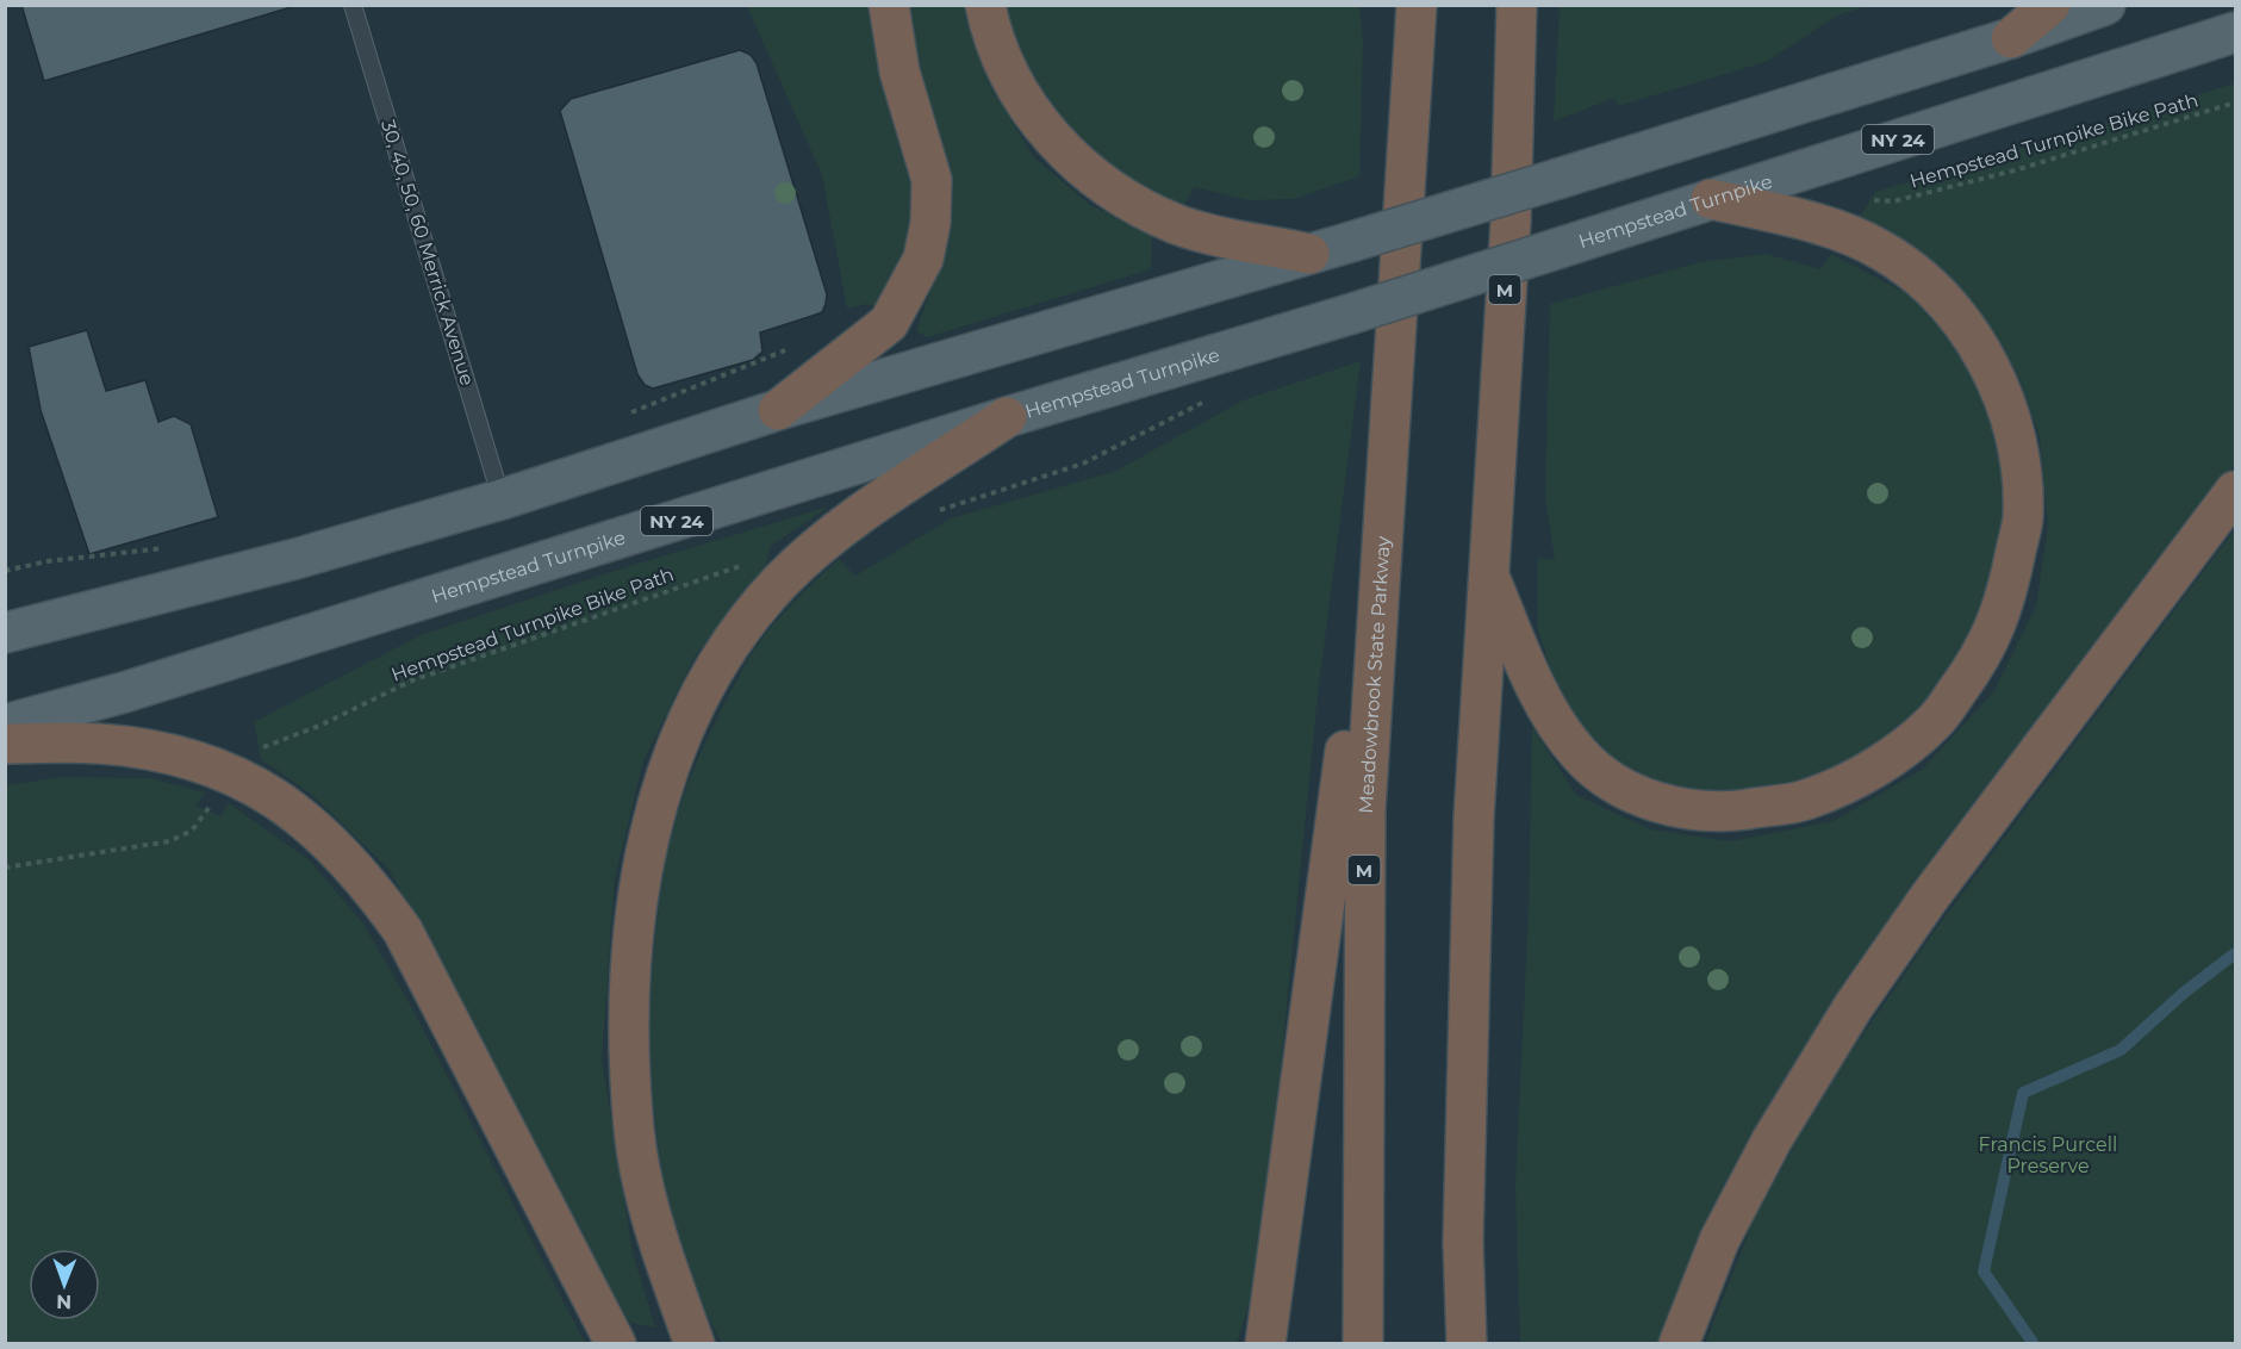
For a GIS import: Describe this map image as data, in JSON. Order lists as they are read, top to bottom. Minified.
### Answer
{"streets":{"highway":["M","Meadowbrook State Parkway"],"main road":["NY 24","Hempstead Turnpike"],"lane":["30, 40, 50, 60 Merrick Avenue"],"path":["Hempstead Turnpike Bike Path"]},"parks":["Francis Purcell Preserve"],"north":"bottom"}
